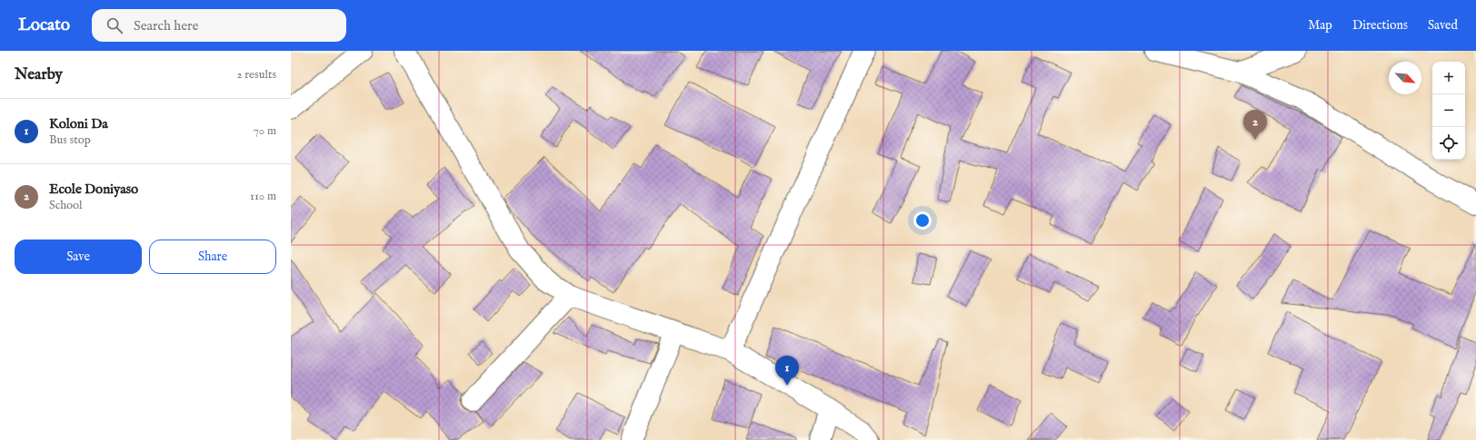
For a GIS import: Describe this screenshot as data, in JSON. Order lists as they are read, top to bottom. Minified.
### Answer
{"north":"bottom right","page":{"header":"Locato","search":"Search here","nav":["Map","Directions","Saved"],"heading":["Nearby","2 results"],"map_buttons":["+","−"],"list":[{"mark":"1","name":"Koloni Da","note":"Bus stop","value":"70 m"},{"mark":"2","name":"Ecole Doniyaso","note":"School","value":"110 m"}],"pins":["2","1"],"buttons":["Save","Share"]}}
